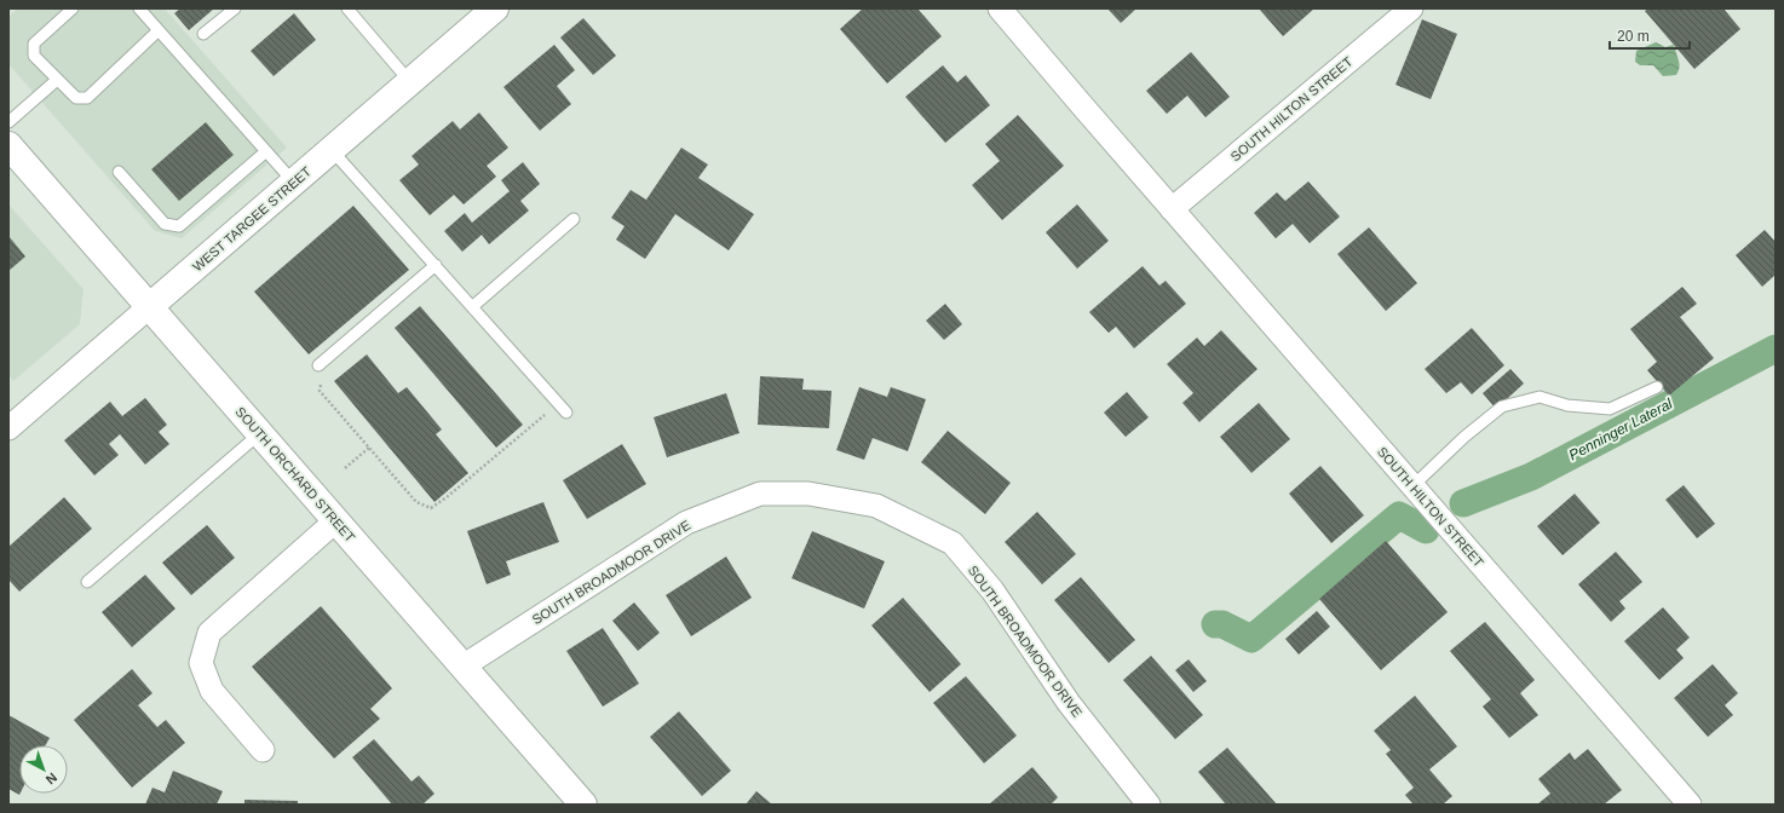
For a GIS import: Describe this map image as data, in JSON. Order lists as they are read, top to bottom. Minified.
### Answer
{"streets":{"main road":["WEST TARGEE STREET","SOUTH ORCHARD STREET"],"street":["SOUTH HILTON STREET","SOUTH BROADMOOR DRIVE"]},"crossings":[["WEST TARGEE STREET","SOUTH ORCHARD STREET"],["SOUTH ORCHARD STREET","SOUTH BROADMOOR DRIVE"]],"water":["Penninger Lateral"],"scale_bar":"20 m","north":"bottom right"}
